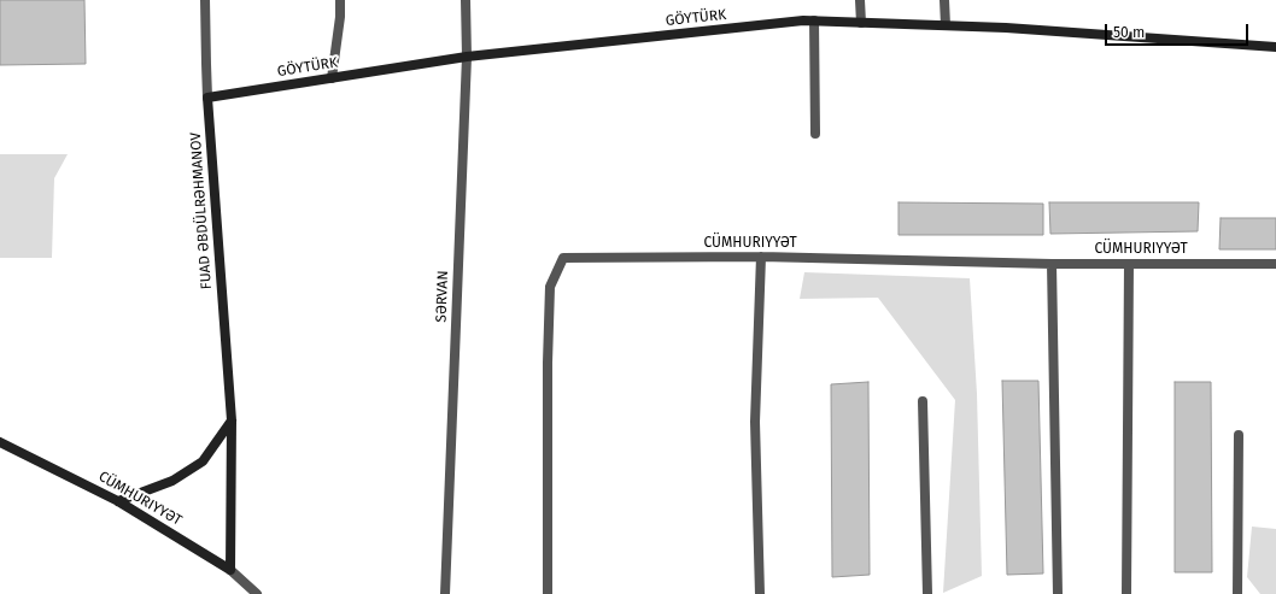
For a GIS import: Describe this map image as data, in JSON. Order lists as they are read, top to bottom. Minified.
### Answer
{"streets":{"main road":["GÖYTÜRK","FUAD ƏBDÜLRƏHMANOV","CÜMHURIYYƏT"],"street":["SƏRVAN"]},"crossings":[["GÖYTÜRK","FUAD ƏBDÜLRƏHMANOV"],["GÖYTÜRK","SƏRVAN"],["FUAD ƏBDÜLRƏHMANOV","CÜMHURIYYƏT"]],"scale_bar":"50 m"}
